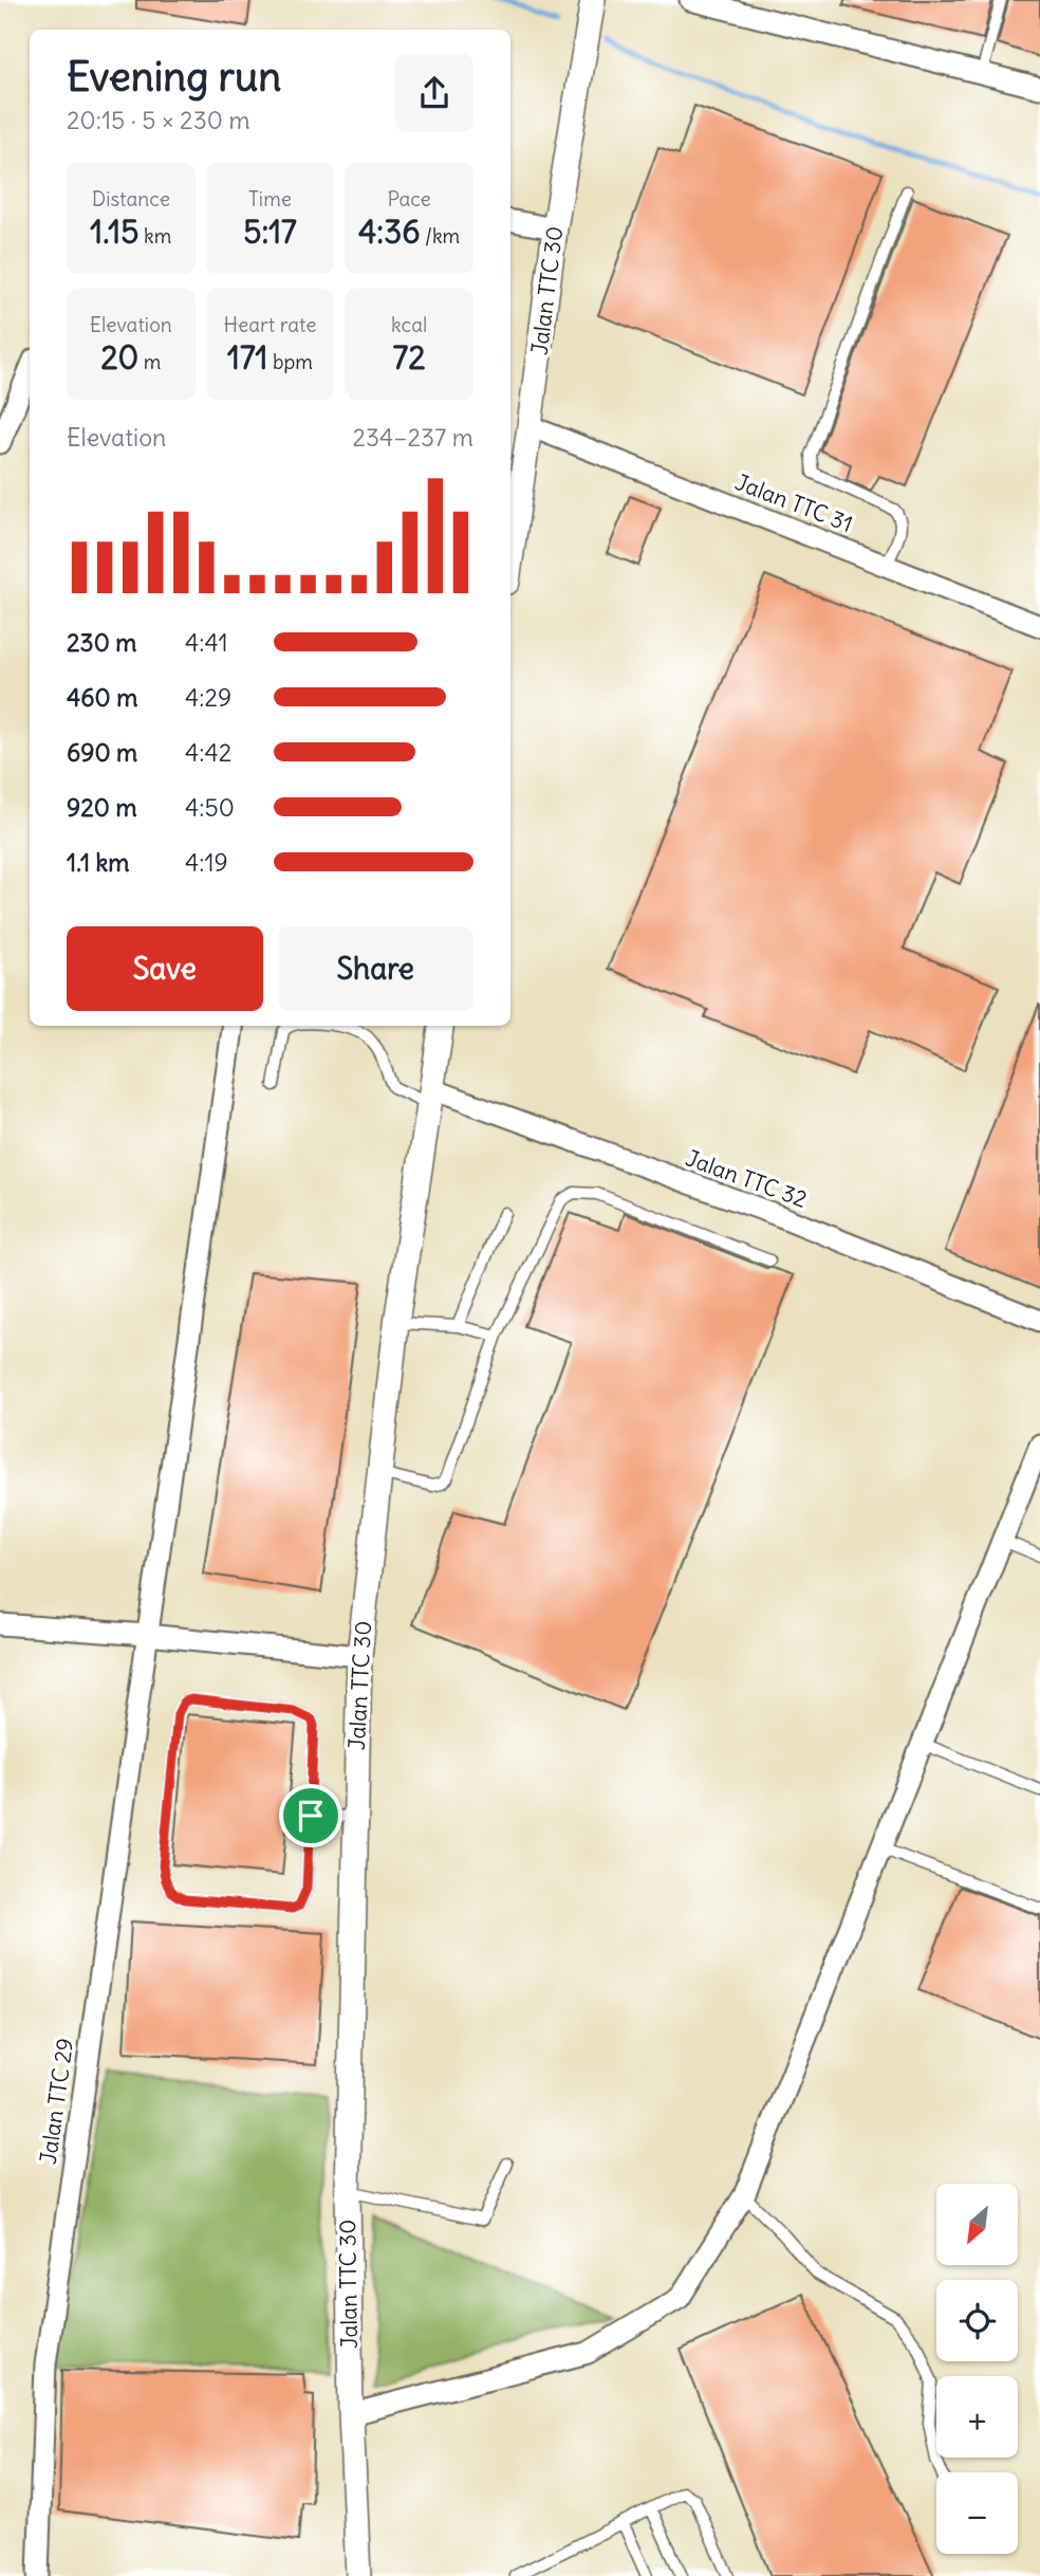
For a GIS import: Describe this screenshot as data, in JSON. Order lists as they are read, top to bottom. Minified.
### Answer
{"streets":{"street":["Jalan TTC 30","Jalan TTC 31","Jalan TTC 32","Jalan TTC 29"]},"crossings":[["Jalan TTC 30","Jalan TTC 31"],["Jalan TTC 30","Jalan TTC 32"]],"north":"bottom left","page":{"heading":["Evening run","20:15 · 5 × 230 m"],"stats":[["Distance","1.15 km"],["Time","5:17"],["Pace","4:36 /km"],["Elevation","20 m"],["Heart rate","171 bpm"],["kcal","72"]],"chart":["Elevation","234–237 m"],"list":[{"name":"230 m","note":"4:41"},{"name":"460 m","note":"4:29"},{"name":"690 m","note":"4:42"},{"name":"920 m","note":"4:50"},{"name":"1.1 km","note":"4:19"}],"buttons":["Save","Share"],"map_buttons":["+","−"]}}
